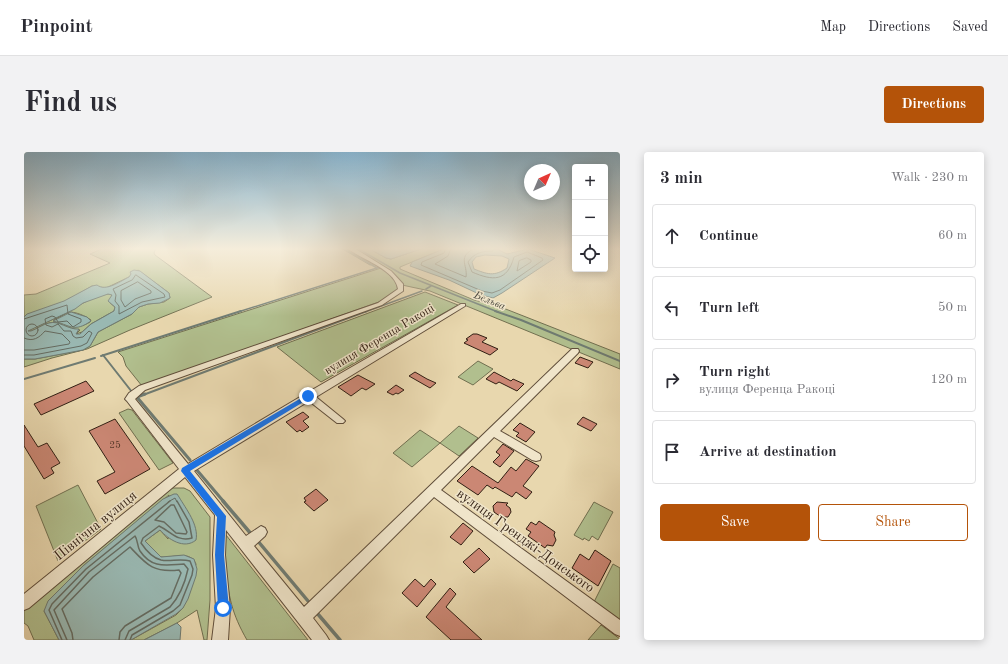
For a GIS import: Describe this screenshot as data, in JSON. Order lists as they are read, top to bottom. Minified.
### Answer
{"streets":{"street":["вулиця Ференца Ракоці","Північна вулиця","вулиця Гренджі-Донського"]},"crossings":[["вулиця Ференца Ракоці","Північна вулиця"]],"water":["Бельва"],"house_numbers":["25"],"north":"top right","page":{"header":"Pinpoint","nav":["Map","Directions","Saved"],"buttons":["Directions",["Save","Share"]],"title":"Find us","heading":["3 min","Walk · 230 m"],"map_buttons":["+","−"],"list":[["Continue","60 m"],["Turn left","50 m"],["Turn right","вулиця Ференца Ракоці","120 m"],"Arrive at destination"]}}
